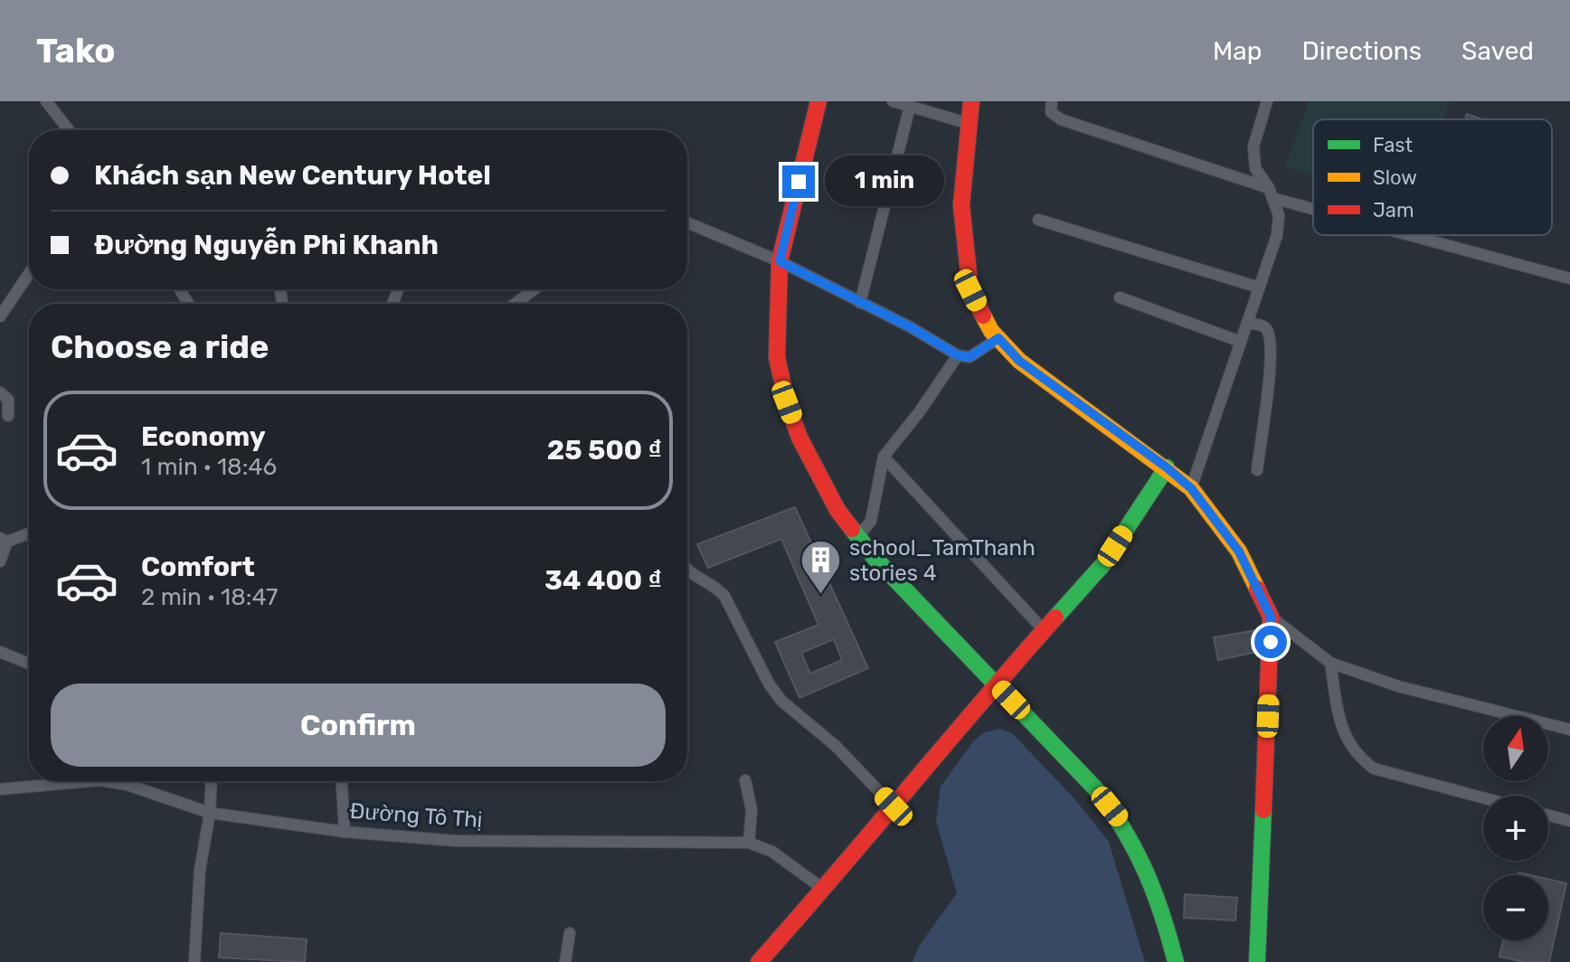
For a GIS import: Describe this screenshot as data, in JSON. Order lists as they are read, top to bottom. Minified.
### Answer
{"streets":{"street":["Đường Tô Thị"]},"places":{"building":["school_TamThanh stories 4"]},"legend":["Fast","Slow","Jam"],"north":"top","page":{"header":"Tako","nav":["Map","Directions","Saved"],"banner":["Khách sạn New Century Hotel","Đường Nguyễn Phi Khanh"],"bubble":"1 min","heading":"Choose a ride","list":[{"name":"Economy","note":"1 min · 18:46","value":"25 500 ₫"},{"name":"Comfort","note":"2 min · 18:47","value":"34 400 ₫"}],"buttons":"Confirm","map_buttons":["+","−"]}}
